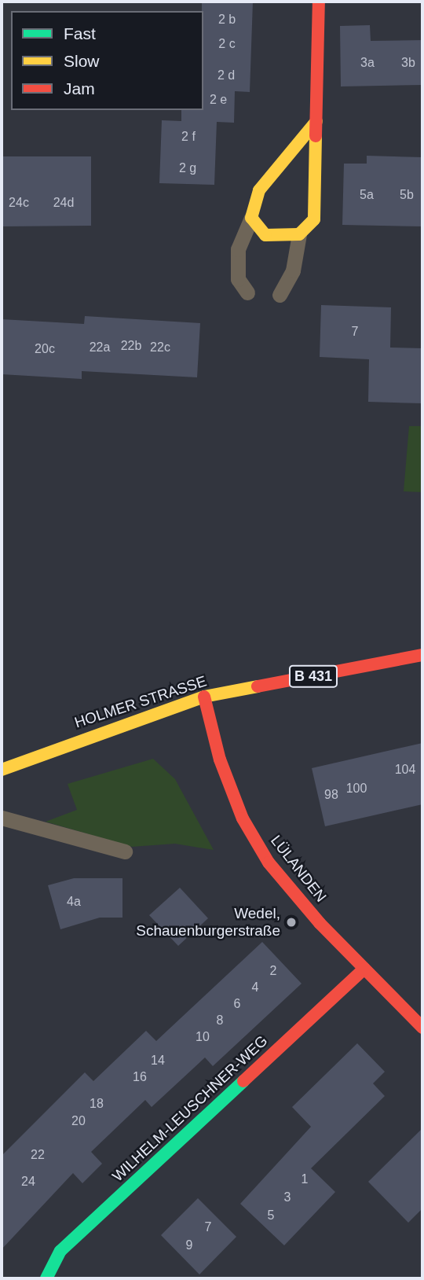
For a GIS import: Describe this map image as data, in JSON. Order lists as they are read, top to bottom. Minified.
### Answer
{"streets":{"street":["B 431","HOLMER STRASSE","LÜLANDEN","WILHELM-LEUSCHNER-WEG"]},"crossings":[["HOLMER STRASSE","LÜLANDEN"],["LÜLANDEN","WILHELM-LEUSCHNER-WEG"]],"places":["Wedel, Schauenburgerstraße"],"house_numbers":["2 b","2 c","3a","3b","2 d","2 e","2 f","2 g","5a","5b","24c","24d","7","22b","22a","22c","20c","104","100","98","4a","2","4","6","8","10","14","16","18","20","22","1","24","3","5","7","9"],"legend":["Fast","Slow","Jam"]}
